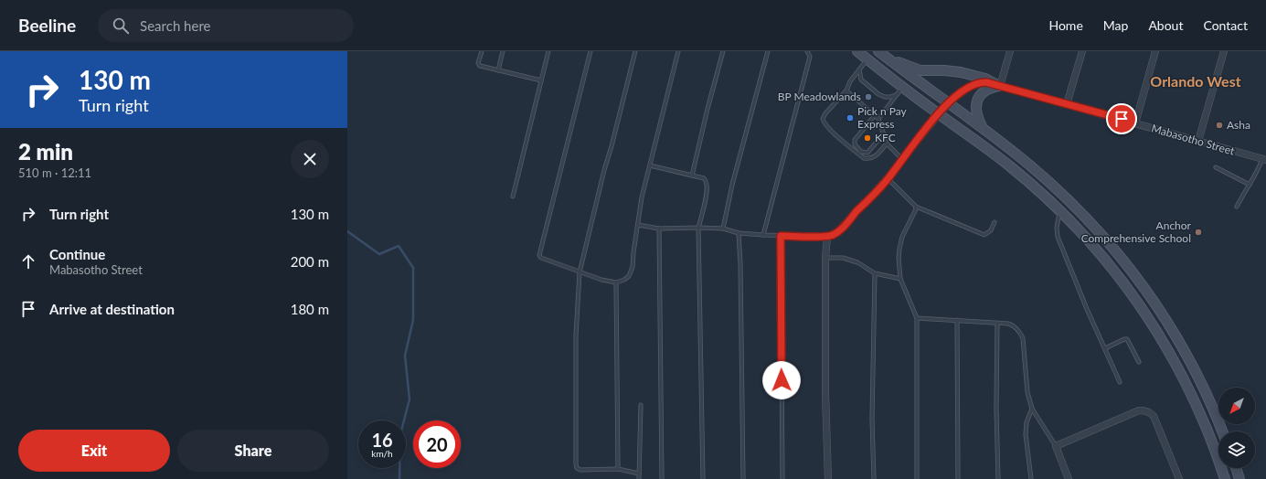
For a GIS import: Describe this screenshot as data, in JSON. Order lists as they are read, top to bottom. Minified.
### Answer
{"streets":{"street":["Mabasotho Street"]},"districts":["Orlando West"],"places":["BP Meadowlands","Pick n Pay Express","Asha","KFC","Anchor Comprehensive School"],"north":"bottom left","page":{"header":"Beeline","search":"Search here","nav":["Home","Map","About","Contact"],"turn":["130 m","Turn right"],"heading":["2 min","510 m · 12:11"],"list":[{"name":"Turn right","value":"130 m"},{"name":"Continue","note":"Mabasotho Street","value":"200 m"},{"name":"Arrive at destination","value":"180 m"}],"speed":"16 km/h","limit":"20","buttons":["Exit","Share"]}}
